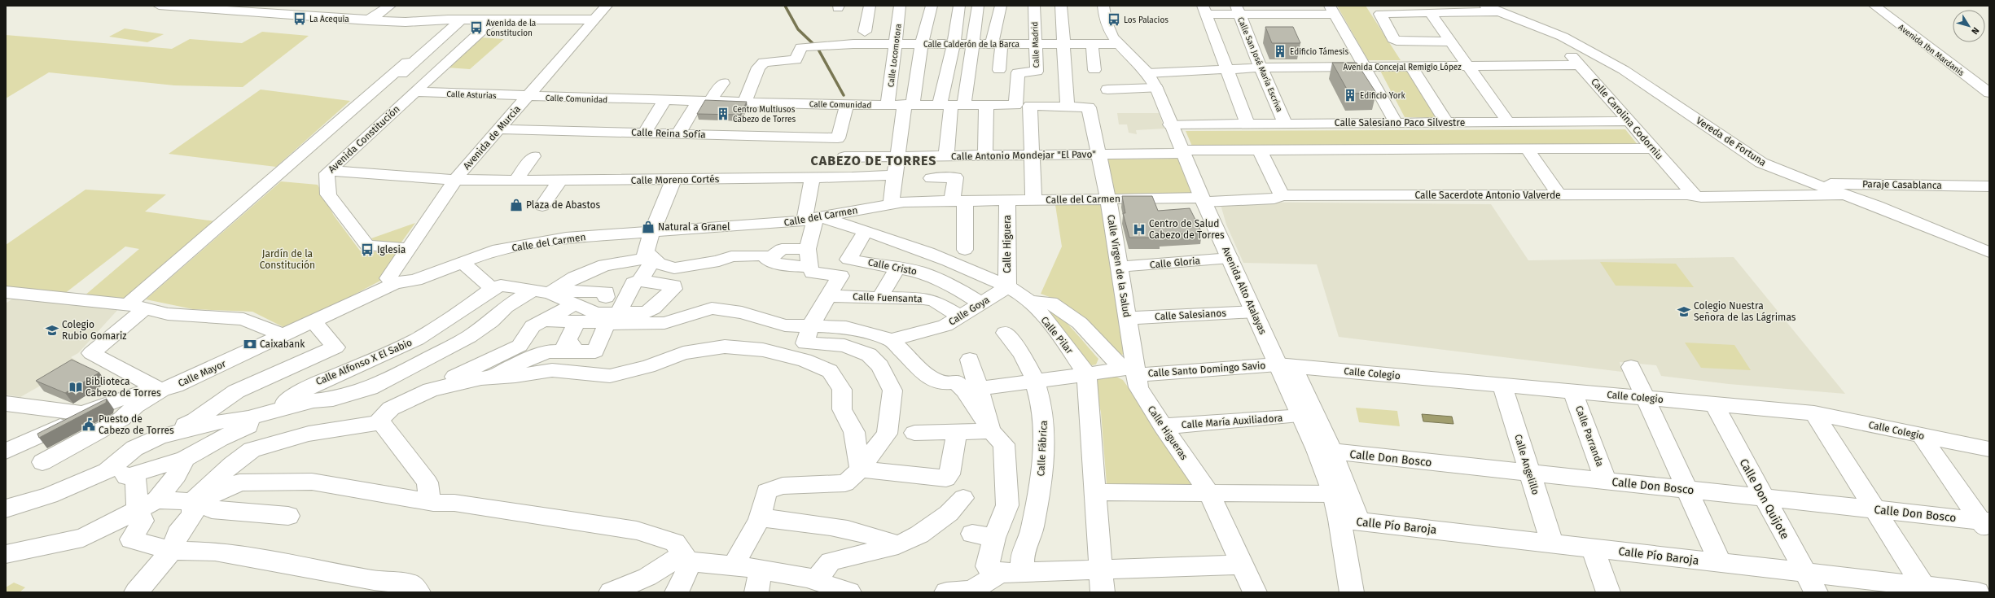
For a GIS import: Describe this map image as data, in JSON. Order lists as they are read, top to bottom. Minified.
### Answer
{"streets":{"street":["Calle Calderón de la Barca","Calle Madrid","Avenida Ibn Mardanis","Calle Locomotora","Calle San José María Escriva","Avenida Concejal Remigio López","Calle Asturias","Calle Comunidad","Calle Carolina Codorniu","Calle Salesiano Paco Silvestre","Calle Reina Sofía","Avenida de Murcia","Avenida Constitución","Vereda de Fortuna","Calle Antonio Mondejar \"El Pavo\"","Calle Moreno Cortés","Paraje Casablanca","Calle Sacerdote Antonio Valverde","Calle del Carmen","Calle Higuera","Calle Gloria","Calle Virgen de la Salud","Calle Cristo","Avenida Alto Atalayas","Calle Fuensanta","Calle Goya","Calle Salesianos","Calle Pilar","Calle Alfonso X El Sabio","Calle Santo Domingo Savio","Calle Mayor","Calle Colegio","Calle María Auxiliadora","Calle Higueras","Calle Parranda","Calle Fábrica","Calle Don Bosco","Calle Angelillo","Calle Don Quijote","Calle Pío Baroja"]},"crossings":[["Calle Calderón de la Barca","Calle Madrid"],["Calle Calderón de la Barca","Calle Locomotora"],["Calle Calderón de la Barca","Calle Comunidad"],["Calle Calderón de la Barca","Avenida Alto Atalayas"],["Calle Madrid","Calle Comunidad"],["Calle Locomotora","Calle Comunidad"],["Calle San José María Escriva","Avenida Concejal Remigio López"],["Calle San José María Escriva","Calle Salesiano Paco Silvestre"],["Avenida Concejal Remigio López","Calle Carolina Codorniu"],["Avenida Concejal Remigio López","Avenida Alto Atalayas"],["Calle Asturias","Calle Comunidad"],["Calle Asturias","Avenida de Murcia"],["Calle Asturias","Avenida Constitución"],["Calle Comunidad","Calle Reina Sofía"],["Calle Comunidad","Avenida de Murcia"],["Calle Carolina Codorniu","Calle Salesiano Paco Silvestre"],["Calle Carolina Codorniu","Vereda de Fortuna"],["Calle Carolina Codorniu","Calle Antonio Mondejar \"El Pavo\""],["Calle Carolina Codorniu","Calle Sacerdote Antonio Valverde"],["Calle Salesiano Paco Silvestre","Avenida Alto Atalayas"],["Calle Reina Sofía","Avenida de Murcia"],["Avenida de Murcia","Avenida Constitución"],["Avenida de Murcia","Calle Moreno Cortés"],["Avenida de Murcia","Calle del Carmen"],["Avenida de Murcia","Calle Mayor"],["Avenida Constitución","Calle Moreno Cortés"],["Vereda de Fortuna","Paraje Casablanca"],["Vereda de Fortuna","Calle Sacerdote Antonio Valverde"],["Calle Antonio Mondejar \"El Pavo\"","Calle Virgen de la Salud"],["Calle Antonio Mondejar \"El Pavo\"","Avenida Alto Atalayas"],["Calle Sacerdote Antonio Valverde","Calle del Carmen"],["Calle Sacerdote Antonio Valverde","Avenida Alto Atalayas"],["Calle del Carmen","Calle Higuera"],["Calle del Carmen","Calle Virgen de la Salud"],["Calle del Carmen","Avenida Alto Atalayas"],["Calle del Carmen","Calle Pilar"],["Calle del Carmen","Calle Mayor"],["Calle Higuera","Calle Goya"],["Calle Higuera","Calle Pilar"],["Calle Gloria","Calle Virgen de la Salud"],["Calle Gloria","Avenida Alto Atalayas"],["Calle Virgen de la Salud","Calle Salesianos"],["Calle Virgen de la Salud","Calle Santo Domingo Savio"],["Calle Virgen de la Salud","Calle Higueras"],["Calle Cristo","Calle Goya"],["Calle Cristo","Calle Pilar"],["Avenida Alto Atalayas","Calle Salesianos"],["Avenida Alto Atalayas","Calle Santo Domingo Savio"],["Avenida Alto Atalayas","Calle Colegio"],["Avenida Alto Atalayas","Calle María Auxiliadora"],["Avenida Alto Atalayas","Calle Don Bosco"],["Avenida Alto Atalayas","Calle Pío Baroja"],["Calle Fuensanta","Calle Goya"],["Calle Goya","Calle Pilar"],["Calle Pilar","Calle Santo Domingo Savio"],["Calle Santo Domingo Savio","Calle Colegio"],["Calle Santo Domingo Savio","Calle Higueras"],["Calle Santo Domingo Savio","Calle Fábrica"],["Calle Colegio","Calle Parranda"],["Calle Colegio","Calle Angelillo"],["Calle Colegio","Calle Don Quijote"],["Calle María Auxiliadora","Calle Higueras"],["Calle Parranda","Calle Don Bosco"],["Calle Don Bosco","Calle Angelillo"],["Calle Don Bosco","Calle Don Quijote"],["Calle Angelillo","Calle Pío Baroja"],["Calle Don Quijote","Calle Pío Baroja"]],"districts":["CABEZO DE TORRES"],"parks":["Jardín de la Constitución"],"places":{"bus stop":["La Acequia","Los Palacios","Avenida de la Constitucion","Iglesia"],"building":["Edificio Támesis","Edificio York","Centro Multiusos Cabezo de Torres"],"shop":["Plaza de Abastos","Natural a Granel"],"hospital":["Centro de Salud Cabezo de Torres"],"school or university":["Colegio Nuestra Señora de las Lágrimas","Colegio Rubio Gomariz"],"bank":["Caixabank"],"library":["Biblioteca Cabezo de Torres"],"public building":["Puesto de Cabezo de Torres"]},"north":"bottom right"}
